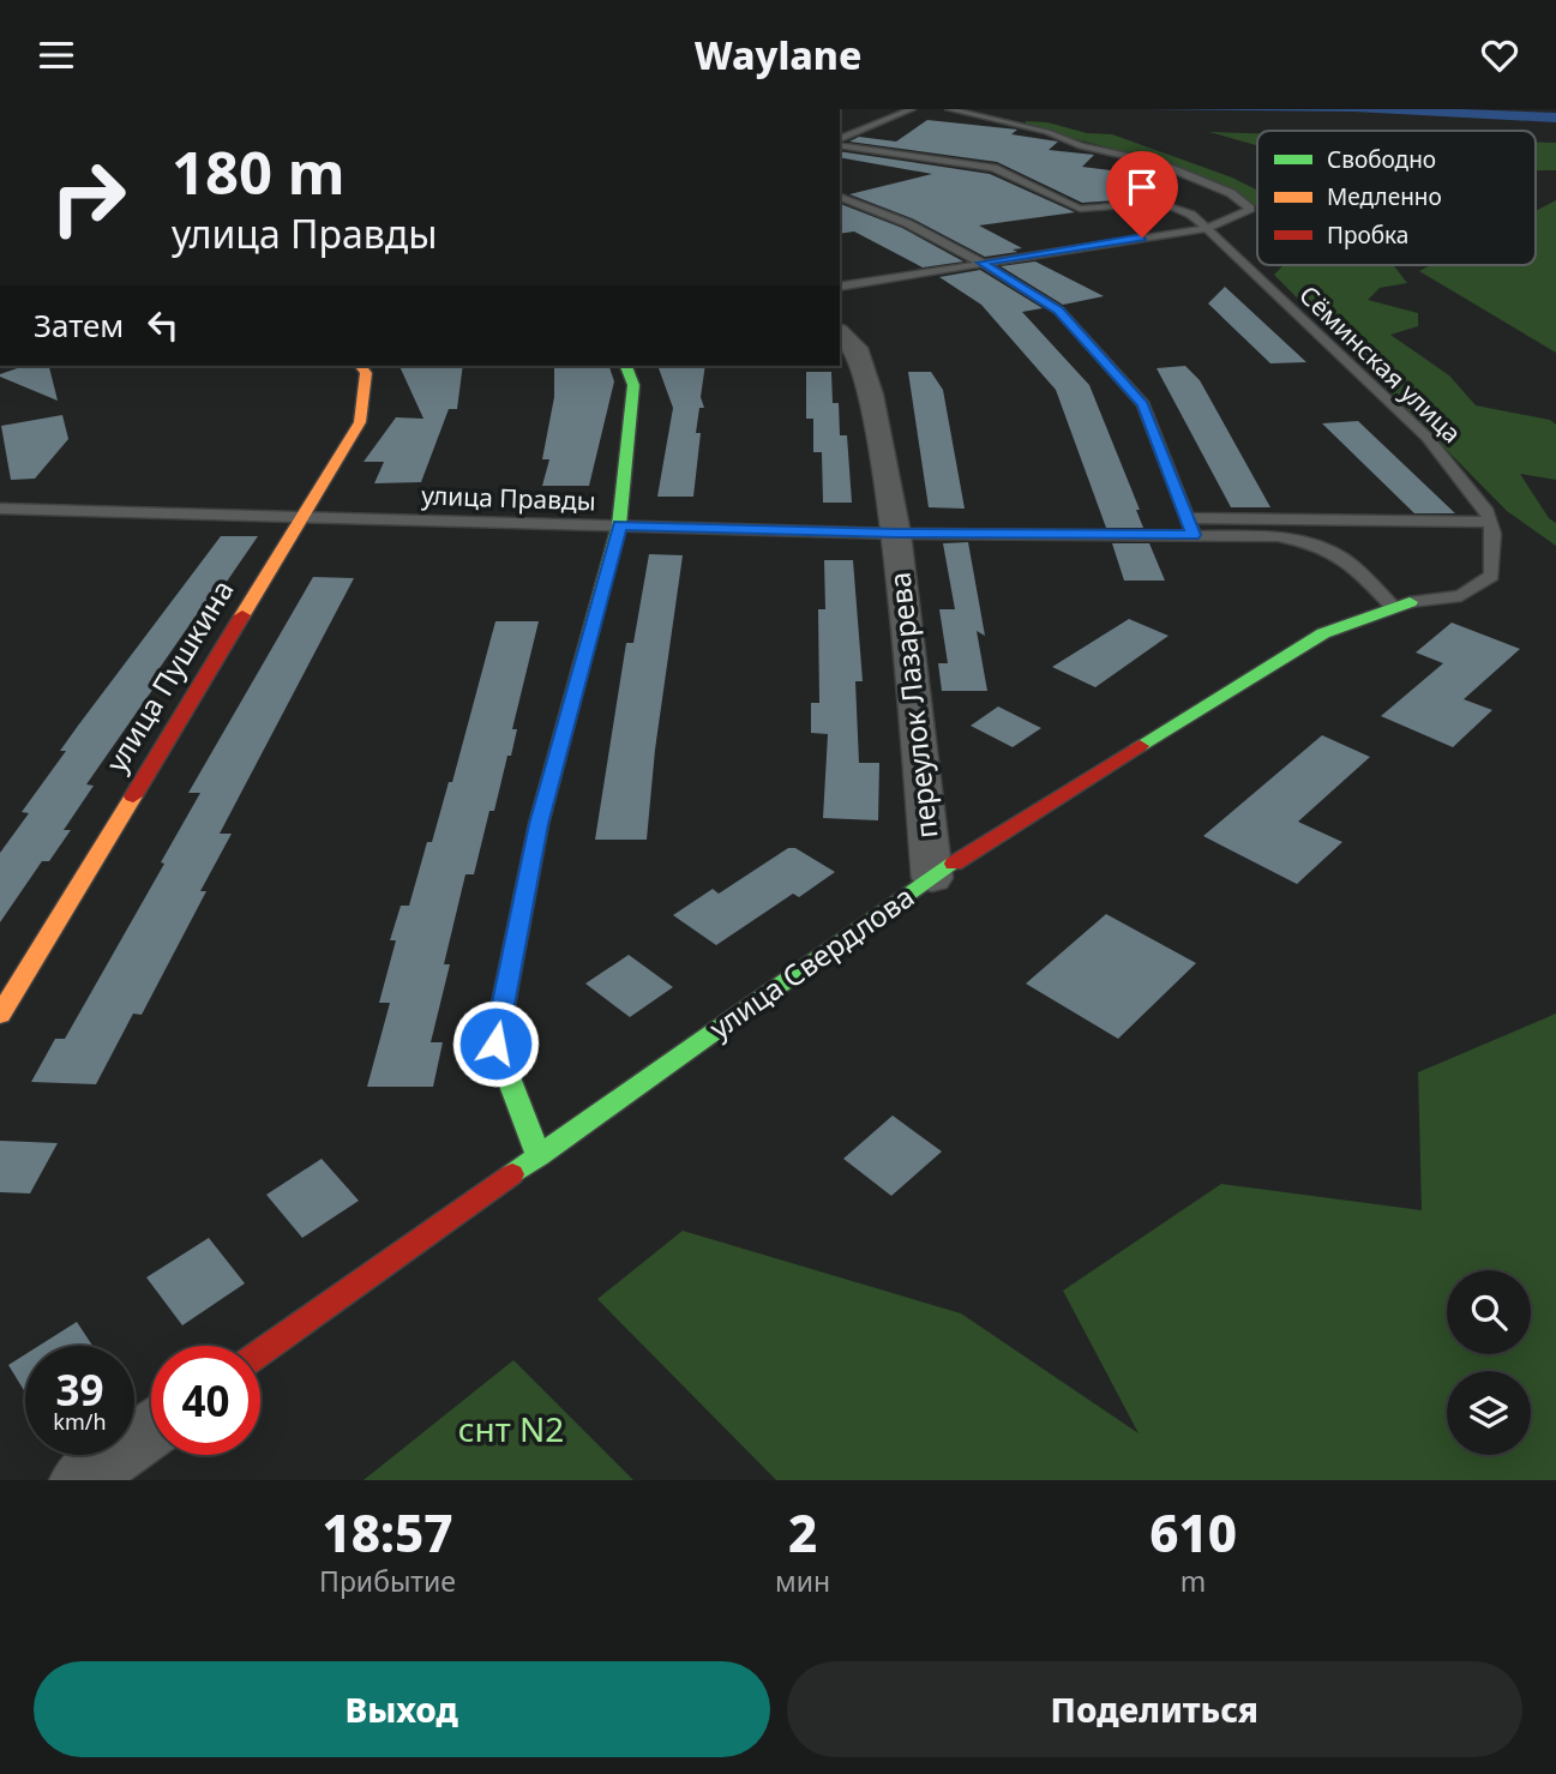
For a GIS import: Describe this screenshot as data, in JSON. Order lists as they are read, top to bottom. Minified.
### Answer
{"streets":{"street":["улица Пушкина","переулок Лазарева","улица Свердлова"],"lane":["Сёминская улица","улица Правды"]},"crossings":[["улица Правды","улица Пушкина"],["улица Правды","переулок Лазарева"],["улица Правды","улица Свердлова"],["переулок Лазарева","улица Свердлова"]],"parks":["снт N2"],"legend":["Свободно","Медленно","Пробка"],"page":{"header":"Waylane","turn":["180 m","улица Правды"],"then":"Затем","speed":"39 km/h","limit":"40","eta":["18:57","Прибытие","2","мин","610","m"],"buttons":["Выход","Поделиться"]}}
